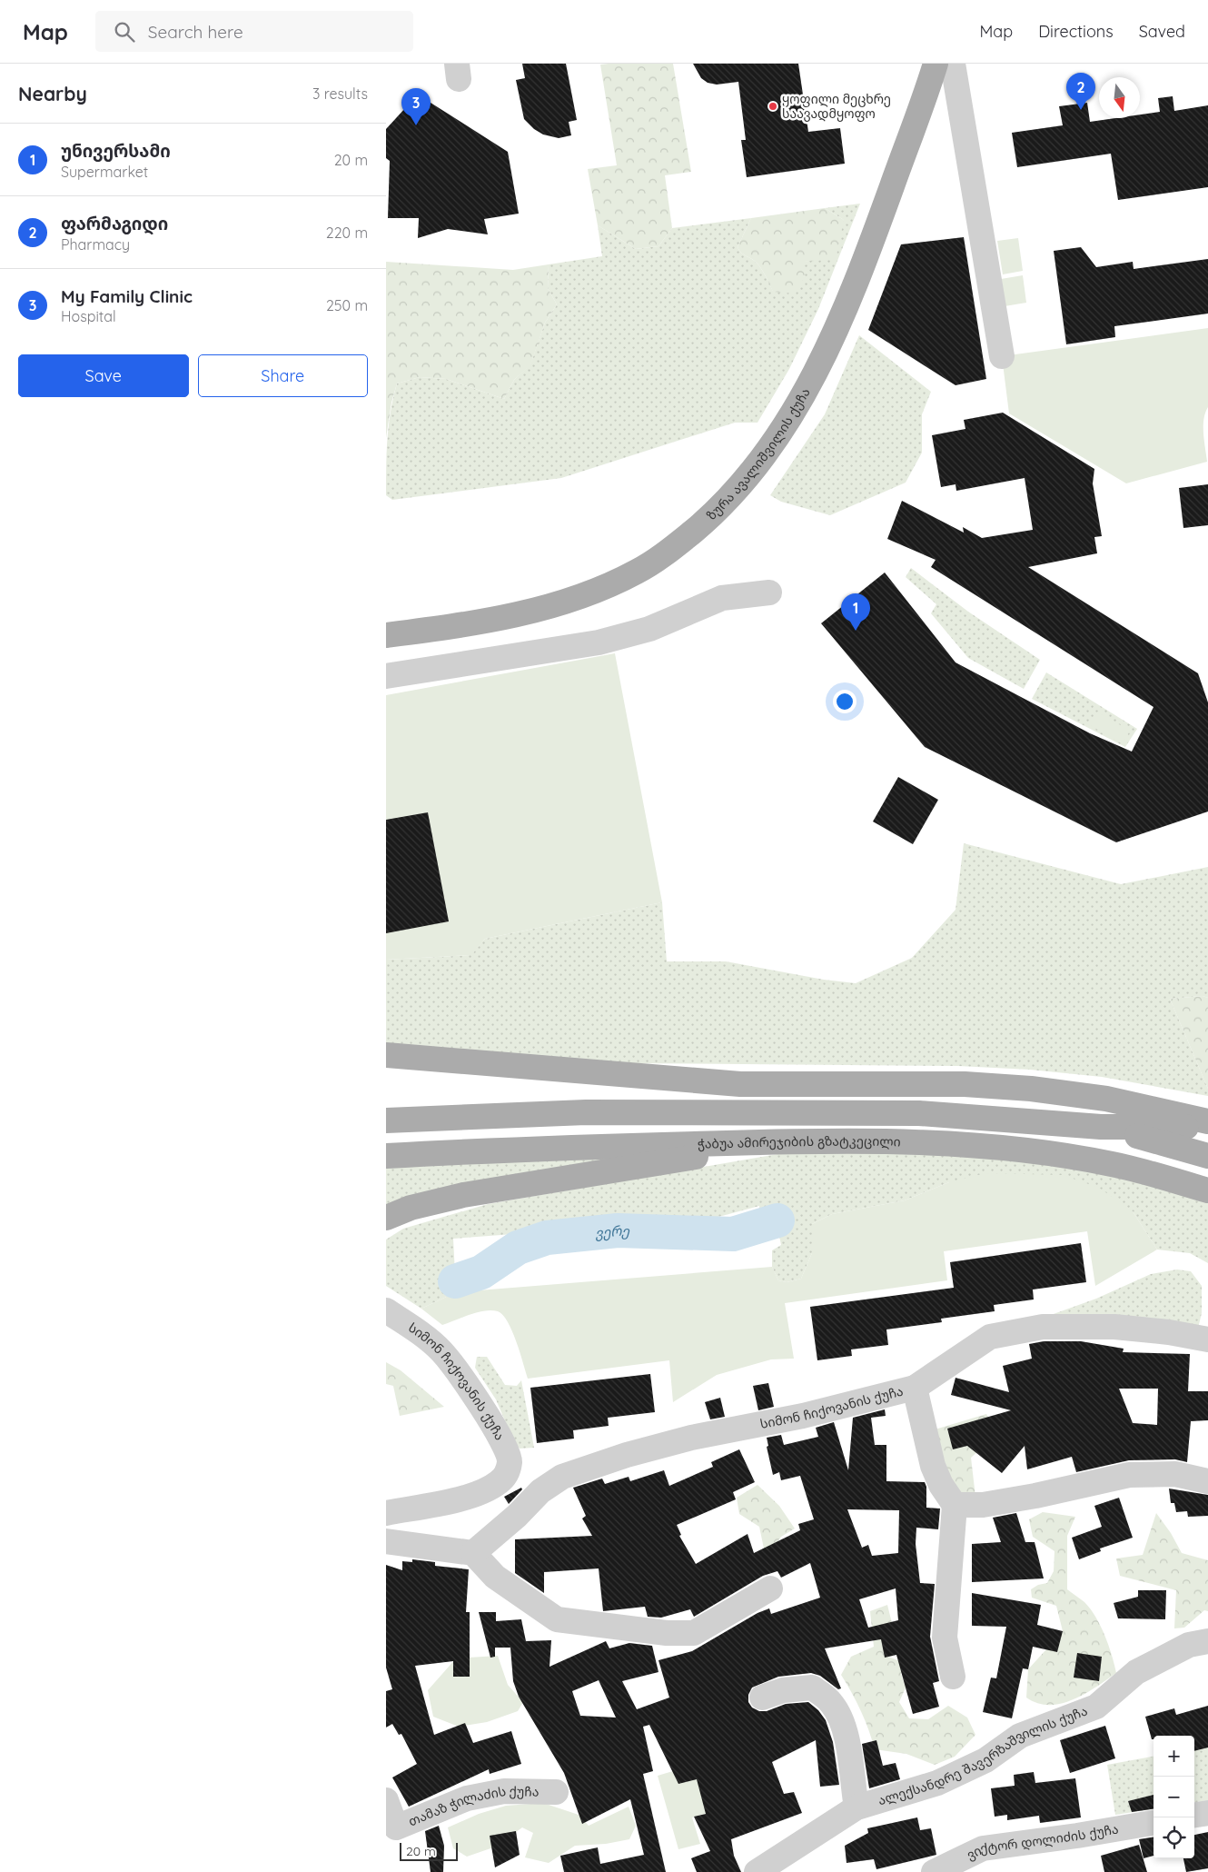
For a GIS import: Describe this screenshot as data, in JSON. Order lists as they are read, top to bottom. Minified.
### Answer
{"streets":{"main road":["ზურა ავალიშვილის ქუჩა","ჭაბუა ამირეჯიბის გზატკეცილი"],"street":["სიმონ ჩიქოვანის ქუჩა","ალექსანდრე შავერზაშვილის ქუჩა","თამაზ ჭილაძის ქუჩა","ვიქტორ დოლიძის ქუჩა"]},"water":["ვერე"],"places":["ყოფილი მეცხრე საავადმყოფო"],"scale_bar":"20 m","north":"bottom","page":{"header":"Map","search":"Search here","nav":["Map","Directions","Saved"],"heading":["Nearby","3 results"],"pins":["2","3","1"],"list":[{"mark":"1","name":"უნივერსამი","note":"Supermarket","value":"20 m"},{"mark":"2","name":"ფარმაგიდი","note":"Pharmacy","value":"220 m"},{"mark":"3","name":"My Family Clinic","note":"Hospital","value":"250 m"}],"buttons":["Save","Share"],"map_buttons":["+","−"],"scale":"20 m"}}
